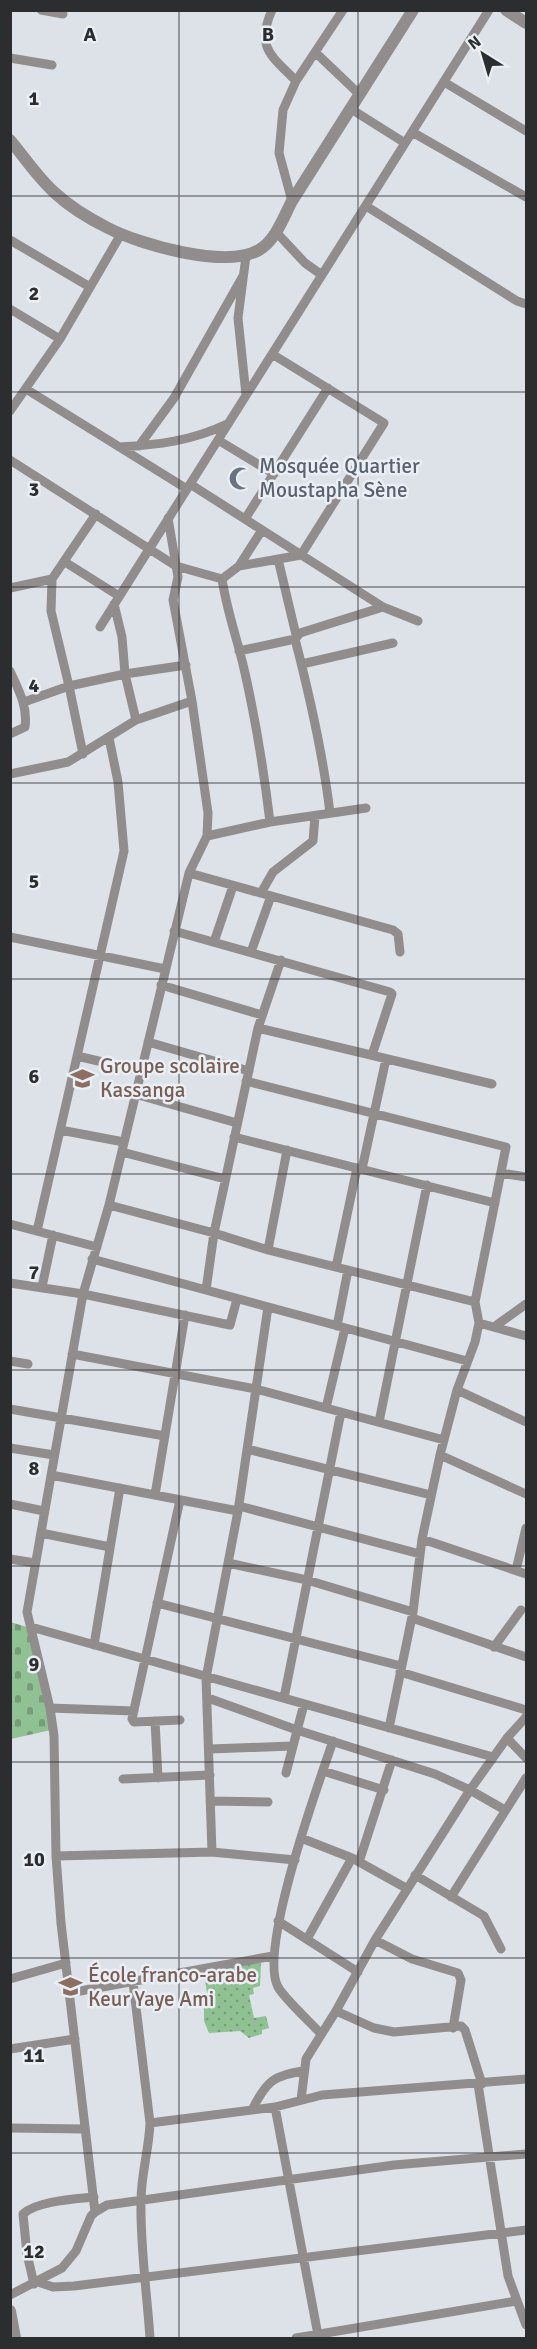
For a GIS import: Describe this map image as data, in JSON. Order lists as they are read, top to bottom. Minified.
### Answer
{"places":{"mosque":["Mosquée Quartier Moustapha Sène"],"school or university":["Groupe scolaire Kassanga","École franco-arabe Keur Yaye Ami"]},"north":"top left","grid":{"columns":["A","B"],"rows":["1","2","3","4","5","6","7","8","9","10","11","12"]}}
